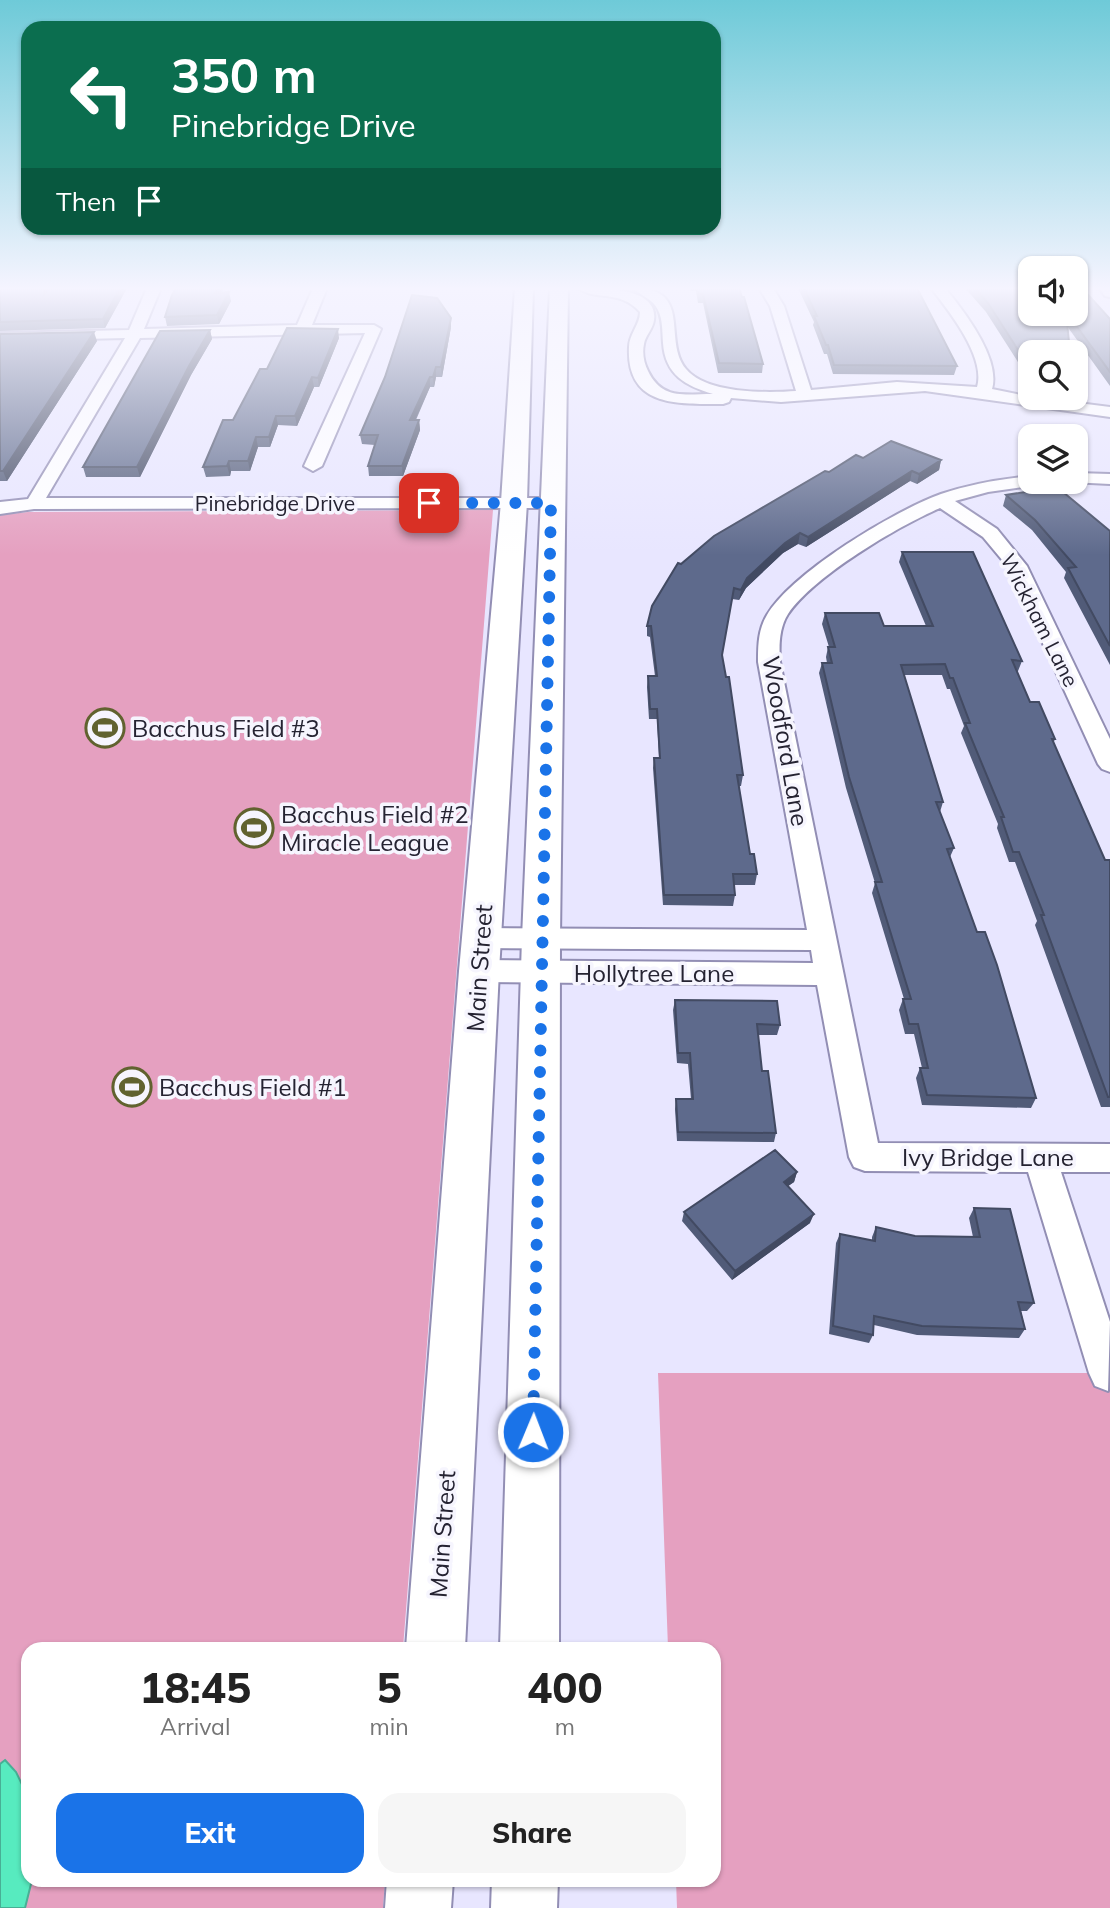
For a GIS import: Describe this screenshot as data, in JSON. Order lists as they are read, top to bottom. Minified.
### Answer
{"streets":{"main road":["Main Street"],"street":["Pinebridge Drive","Wickham Lane","Woodford Lane","Hollytree Lane","Ivy Bridge Lane"]},"crossings":[["Pinebridge Drive","Main Street"],["Wickham Lane","Woodford Lane"],["Woodford Lane","Hollytree Lane"],["Woodford Lane","Ivy Bridge Lane"],["Main Street","Hollytree Lane"]],"places":{"sports":["Bacchus Field #3","Bacchus Field #2 Miracle League","Bacchus Field #1"]},"page":{"turn":["350 m","Pinebridge Drive"],"then":"Then","eta":["18:45","Arrival","5","min","400","m"],"buttons":["Exit","Share"]}}
